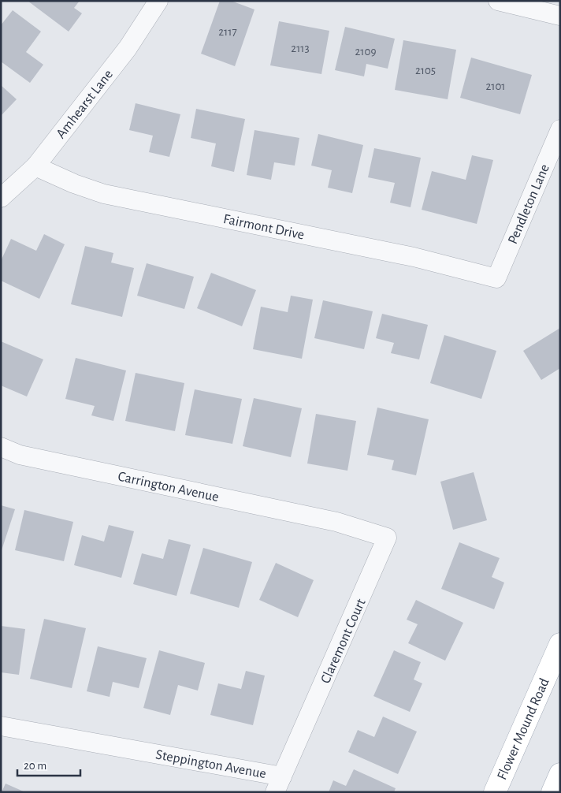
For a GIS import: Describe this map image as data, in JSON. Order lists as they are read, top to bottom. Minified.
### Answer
{"streets":{"main road":["Flower Mound Road"],"street":["Amhearst Lane","Pendleton Lane","Fairmont Drive","Carrington Avenue","Claremont Court","Steppington Avenue"]},"crossings":[["Amhearst Lane","Fairmont Drive"],["Pendleton Lane","Fairmont Drive"],["Carrington Avenue","Claremont Court"],["Claremont Court","Steppington Avenue"]],"house_numbers":["2117","2113","2109","2105","2101"],"scale_bar":"20 m"}
